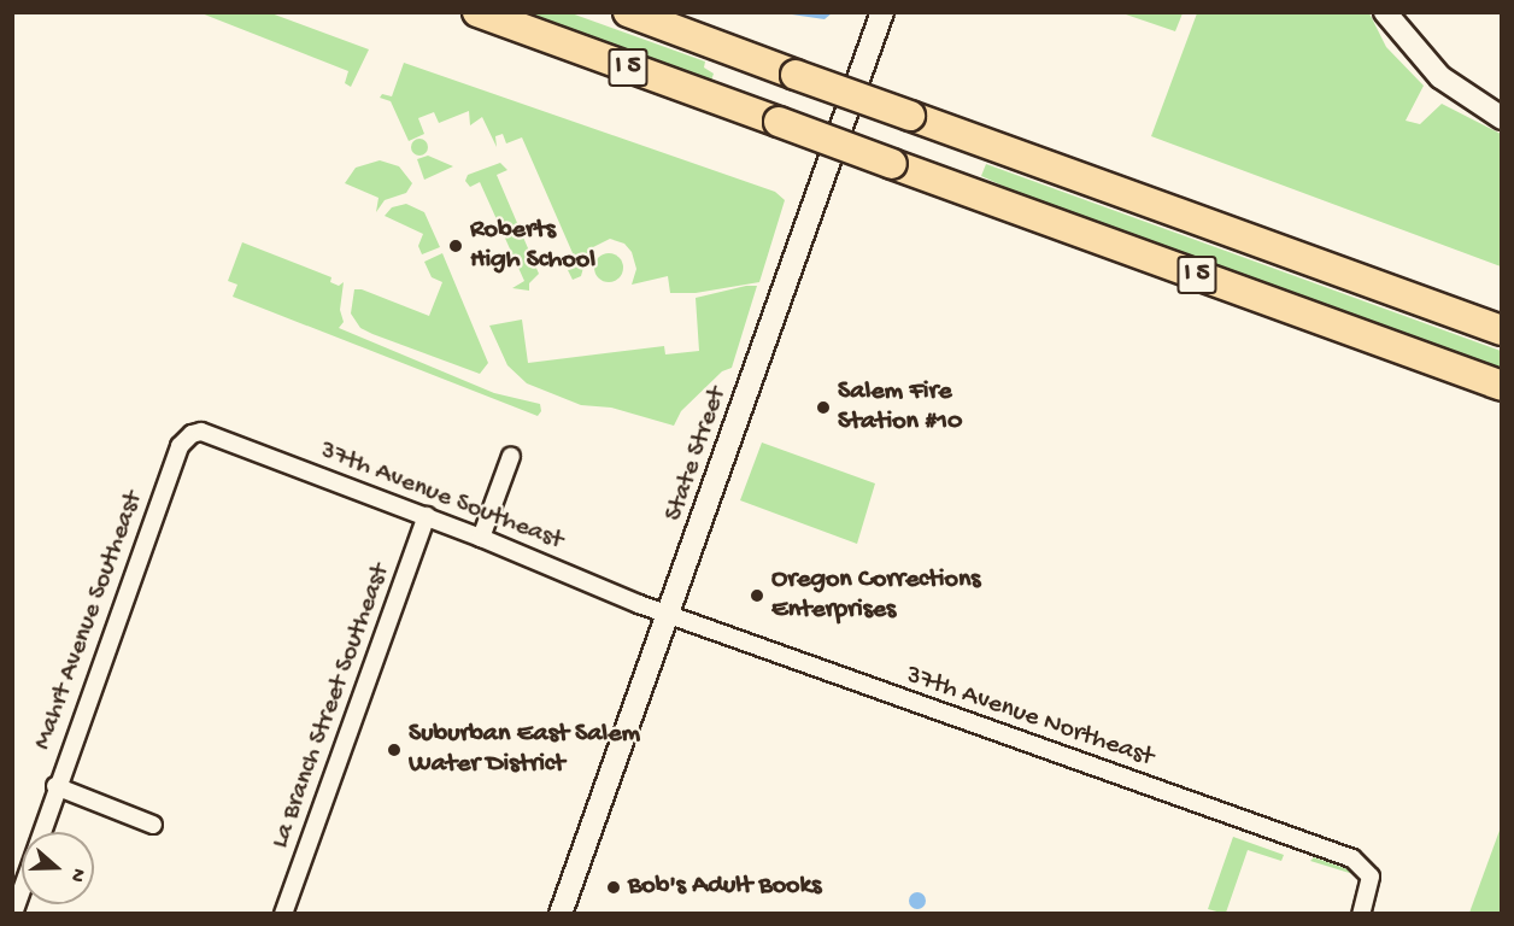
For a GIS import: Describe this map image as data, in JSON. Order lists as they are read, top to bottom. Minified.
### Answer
{"streets":{"highway":["I 5"],"main road":["State Street"],"street":["37th Avenue Southeast","Mahrt Avenue Southeast","La Branch Street Southeast","37th Avenue Northeast"]},"crossings":[["State Street","37th Avenue Southeast"],["State Street","37th Avenue Northeast"],["37th Avenue Southeast","Mahrt Avenue Southeast"],["37th Avenue Southeast","La Branch Street Southeast"],["37th Avenue Southeast","37th Avenue Northeast"]],"places":["Roberts High School","Salem Fire Station #10","Oregon Corrections Enterprises","Suburban East Salem Water District","Bob's Adult Books"],"north":"right"}
